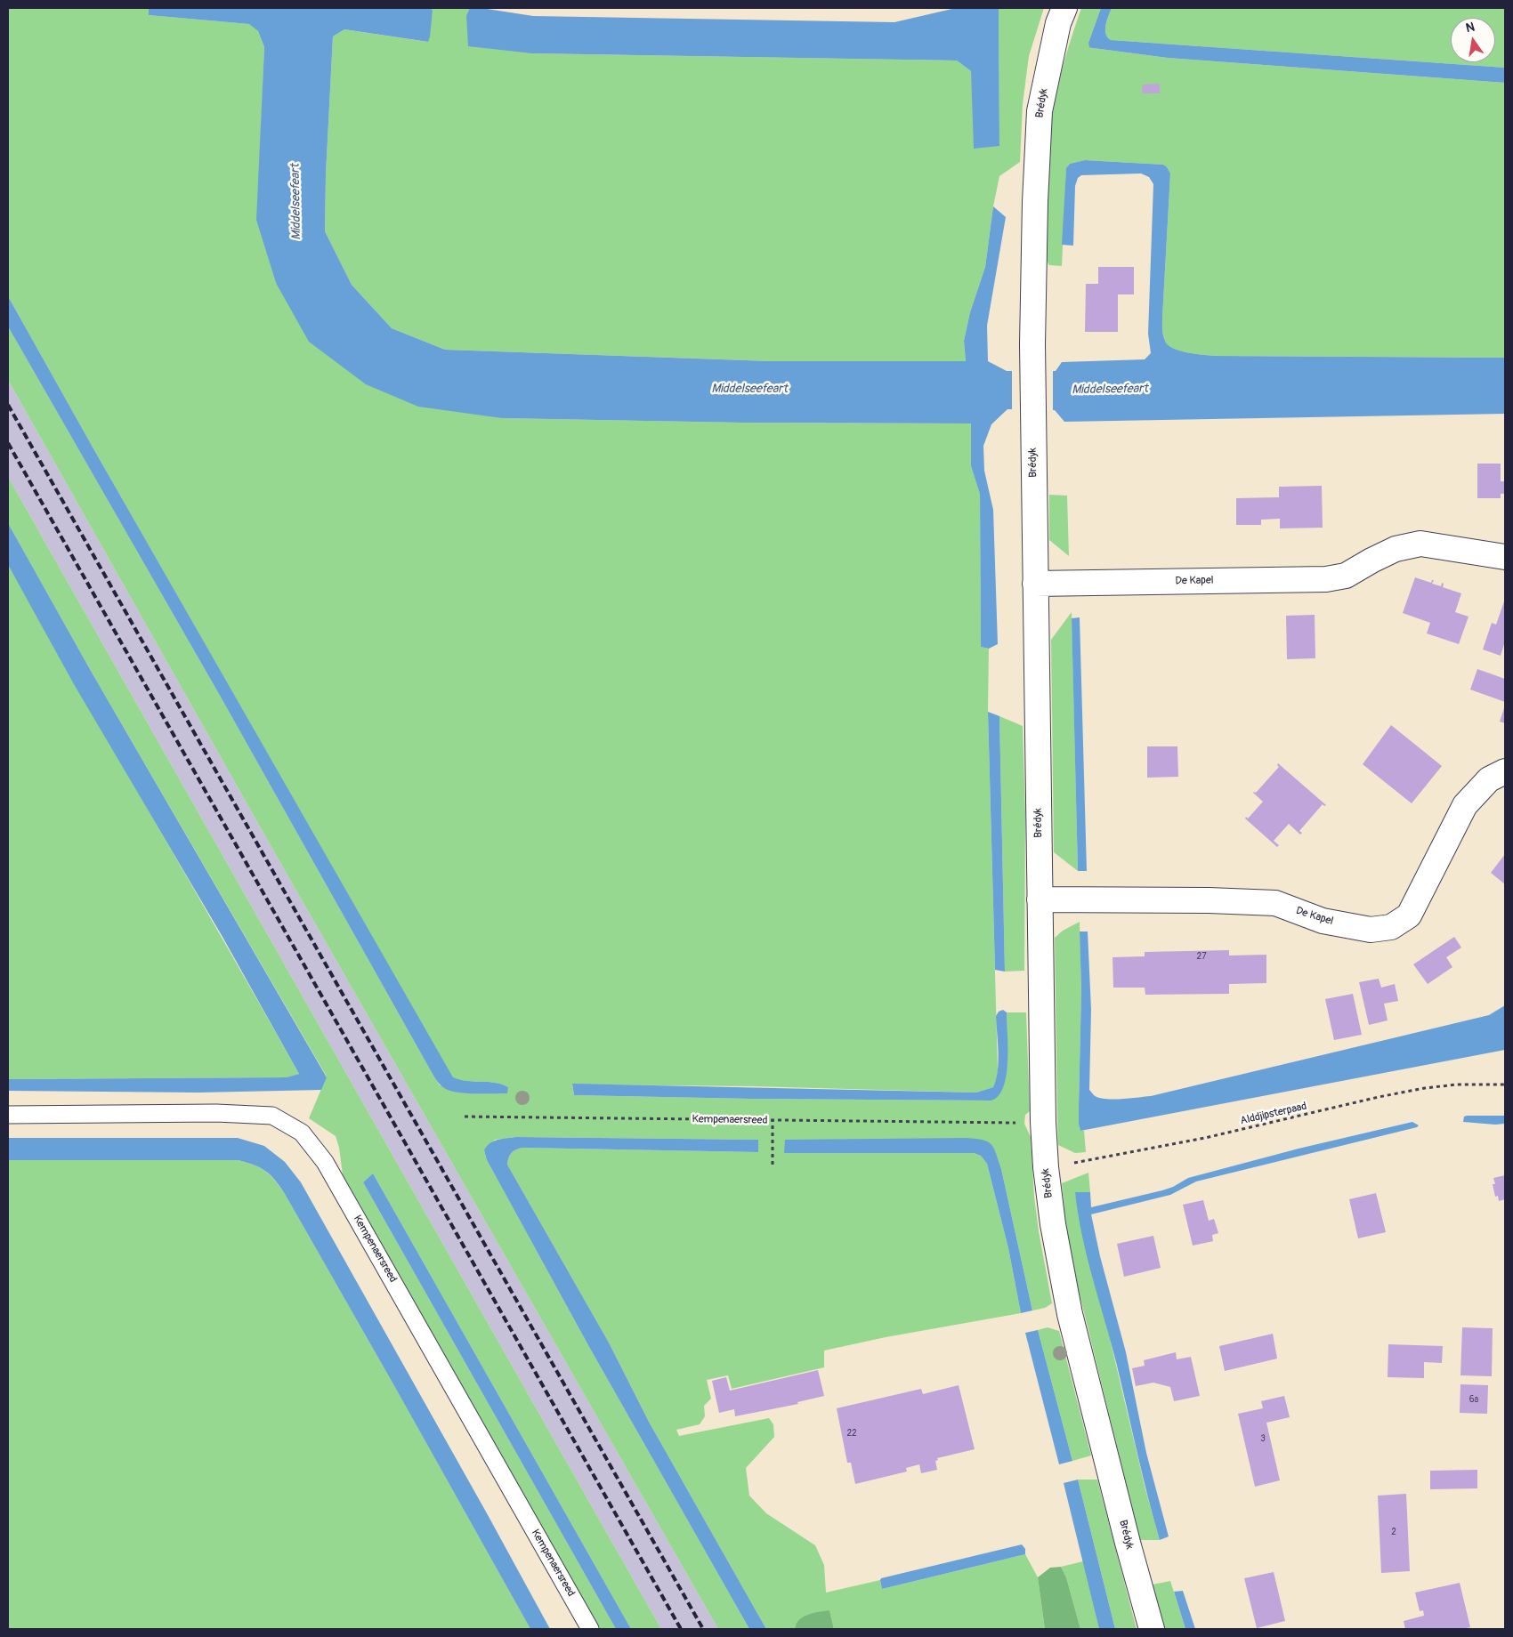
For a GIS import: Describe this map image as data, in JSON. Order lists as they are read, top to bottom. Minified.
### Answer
{"streets":{"street":["Brédyk","De Kapel"],"lane":["Kempenaersreed"],"path":["Alddjipsterpaad"]},"crossings":[["Brédyk","De Kapel"],["Brédyk","Alddjipsterpaad"]],"water":["Middelseefeart"],"house_numbers":["27","6a","22","3","2"],"north":"top"}
